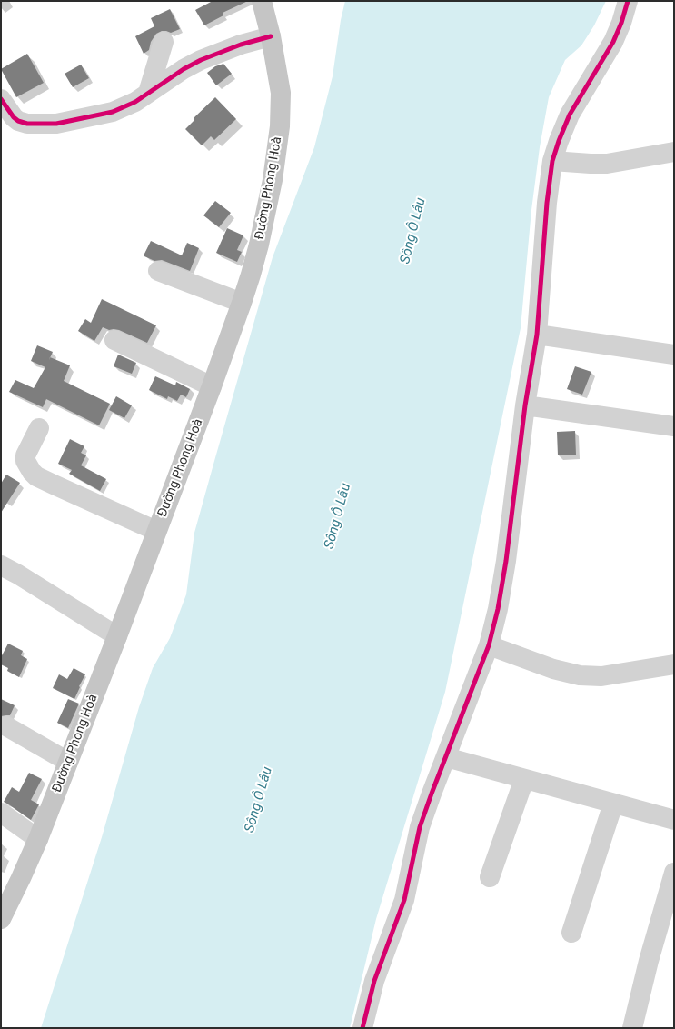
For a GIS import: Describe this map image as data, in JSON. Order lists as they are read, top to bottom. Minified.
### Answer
{"streets":{"main road":["Đường Phong Hoà"]},"water":["Sông Ô Lâu"]}
